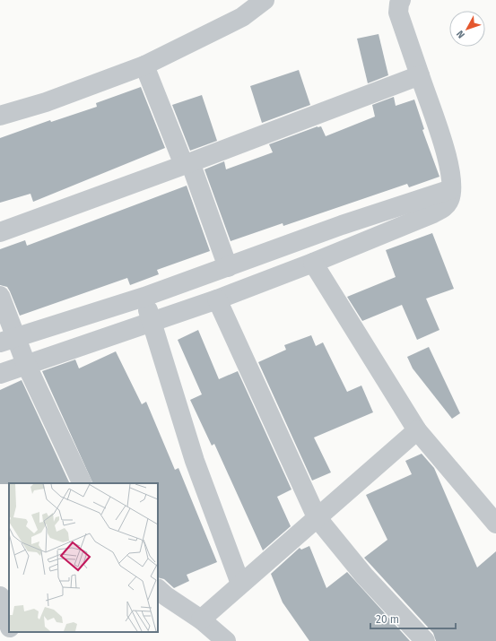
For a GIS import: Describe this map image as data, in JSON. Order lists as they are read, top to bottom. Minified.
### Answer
{"scale_bar":"20 m","north":"bottom left"}
